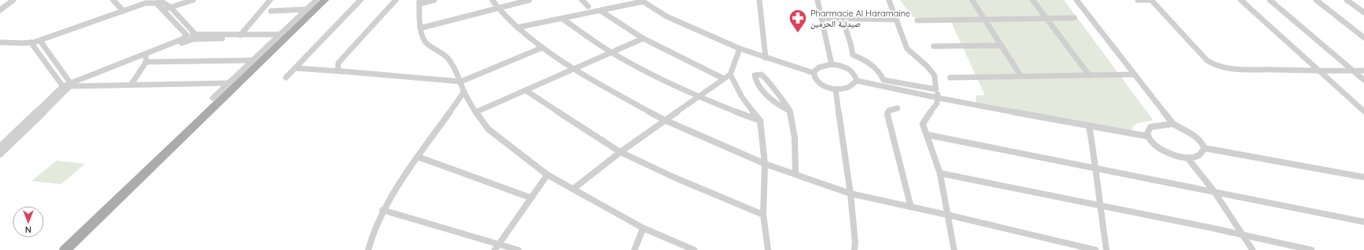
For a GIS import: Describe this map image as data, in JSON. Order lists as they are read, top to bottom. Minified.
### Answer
{"places":{"pharmacy":["Pharmacie Al Haramaine صيدلية الحرمين"]},"north":"bottom"}
